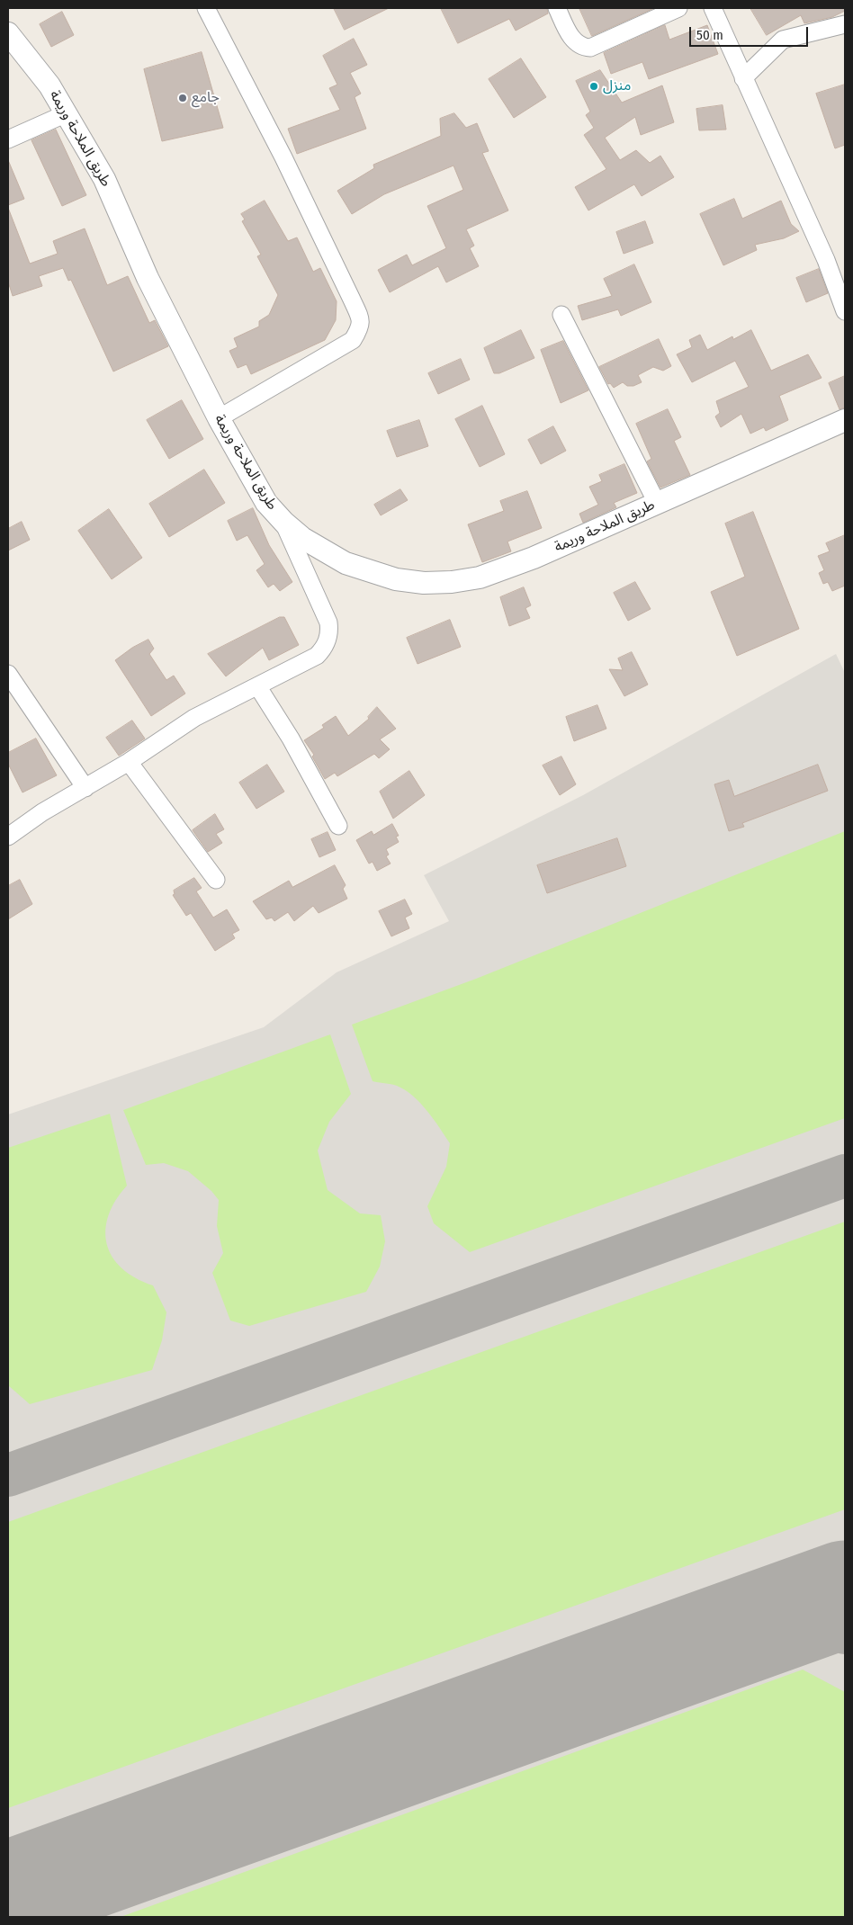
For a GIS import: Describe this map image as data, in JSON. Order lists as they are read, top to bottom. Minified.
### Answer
{"streets":{"street":["طريق الملاحة وريمة"]},"places":["منزل","جامع"],"scale_bar":"50 m"}
